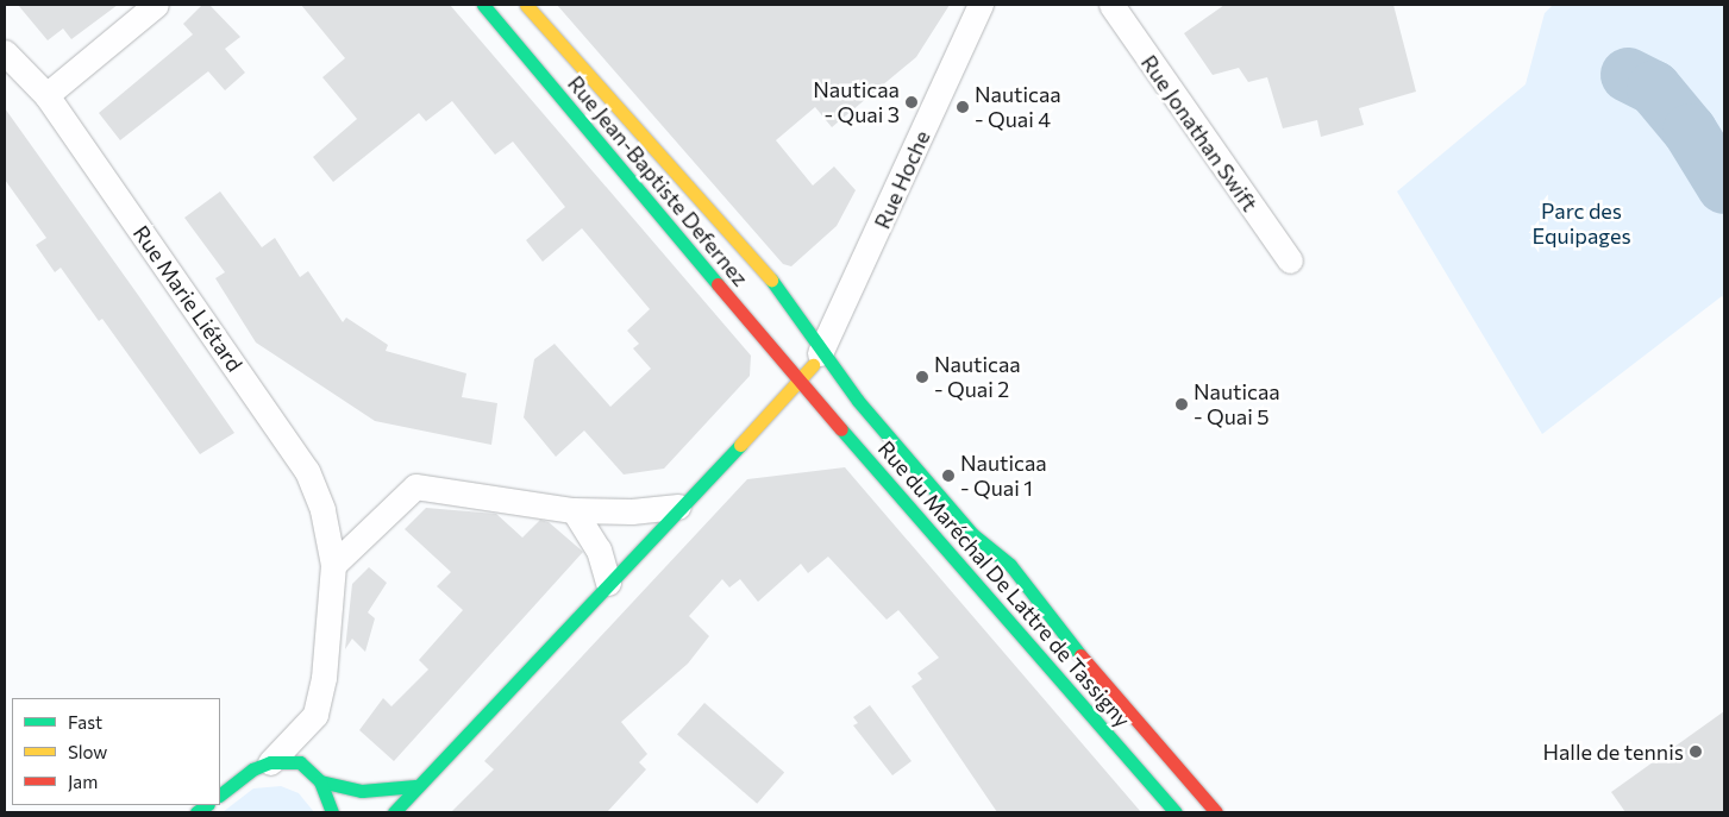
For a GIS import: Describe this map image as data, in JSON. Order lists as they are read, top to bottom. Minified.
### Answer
{"streets":{"main road":["Rue Jean-Baptiste Defernez","Rue du Maréchal De Lattre de Tassigny"],"street":["Rue Jonathan Swift","Rue Hoche","Rue Marie Liétard"]},"crossings":[["Rue Hoche","Rue Jean-Baptiste Defernez"],["Rue Hoche","Rue du Maréchal De Lattre de Tassigny"],["Rue Jean-Baptiste Defernez","Rue du Maréchal De Lattre de Tassigny"]],"parks":["Parc des Equipages"],"places":["Nauticaa - Quai 3","Nauticaa - Quai 4","Nauticaa - Quai 2","Nauticaa - Quai 5","Nauticaa - Quai 1","Halle de tennis"],"legend":["Fast","Slow","Jam"]}
